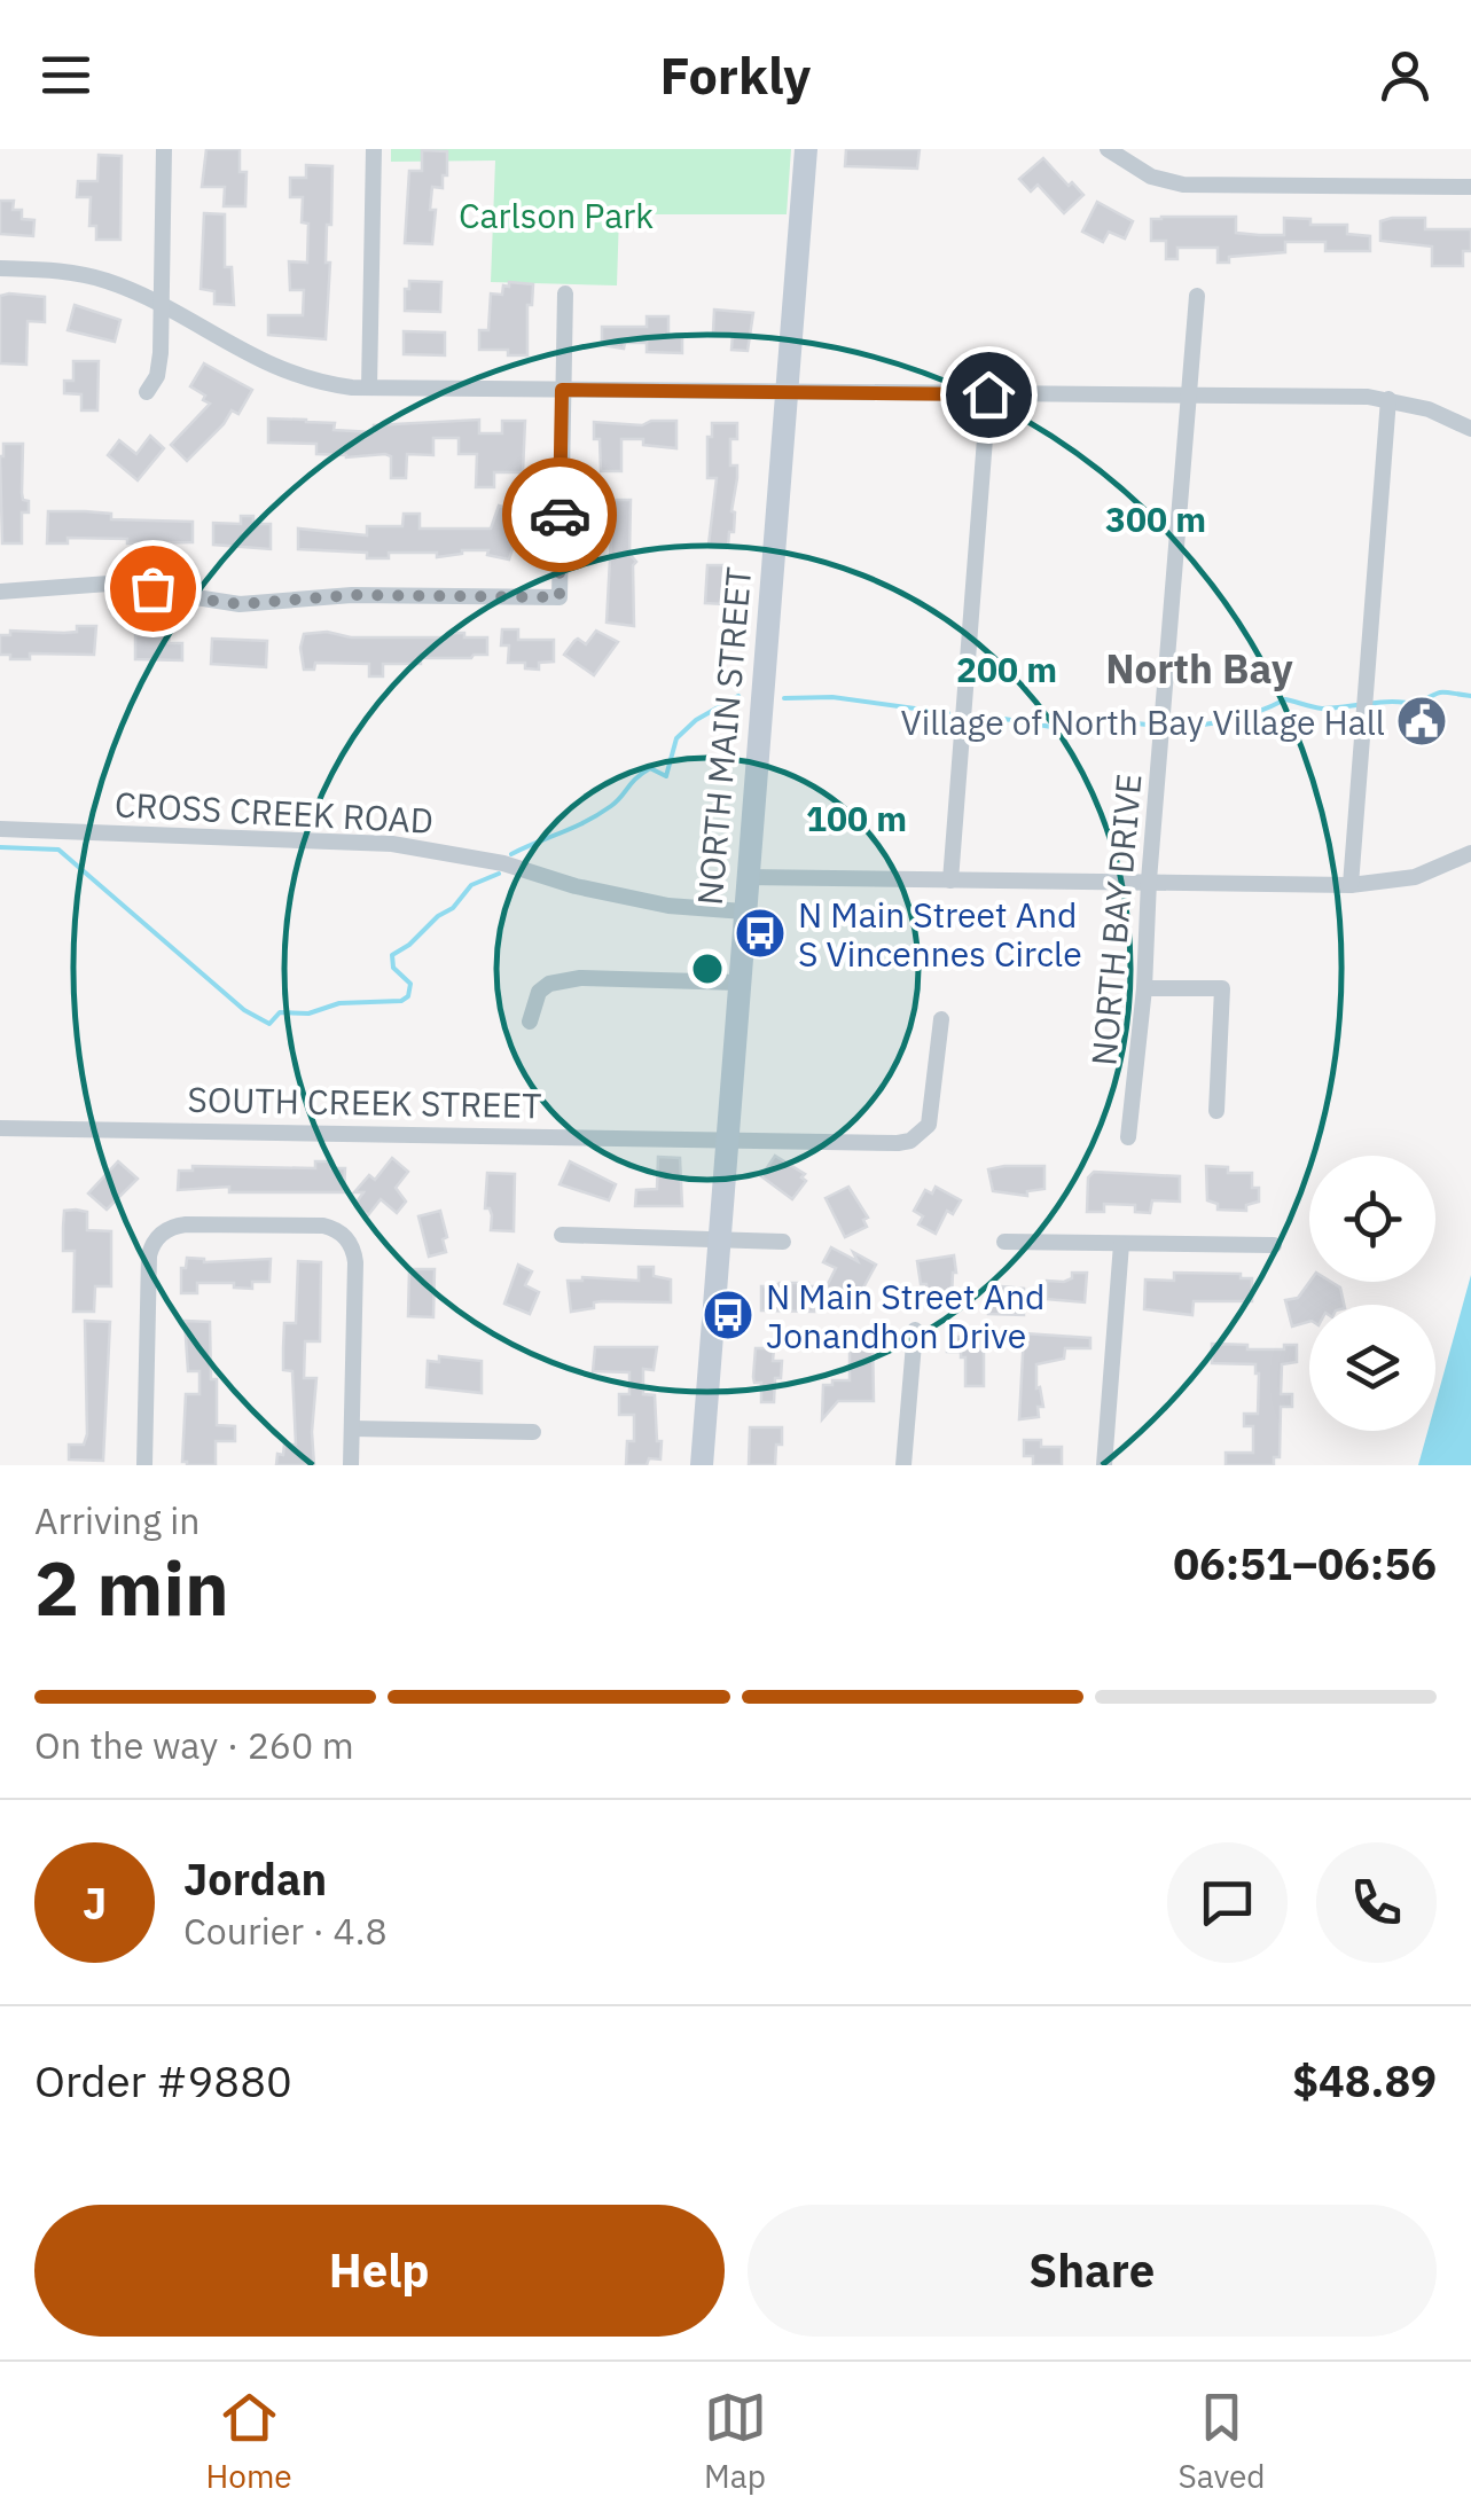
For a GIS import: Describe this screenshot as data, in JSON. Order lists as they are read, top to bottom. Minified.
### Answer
{"streets":{"main road":["NORTH MAIN STREET"],"street":["CROSS CREEK ROAD","NORTH BAY DRIVE","SOUTH CREEK STREET"]},"crossings":[["NORTH MAIN STREET","CROSS CREEK ROAD"],["NORTH MAIN STREET","SOUTH CREEK STREET"]],"districts":["North Bay"],"parks":["Carlson Park"],"places":{"public building":["Village of North Bay Village Hall"],"bus stop":["N Main Street And S Vincennes Circle","N Main Street And Jonandhon Drive"]},"page":{"header":"Forkly","heading":["2 min","Arriving in","06:51–06:56"],"panel":["Jordan","Courier · 4.8","Order #9880","$48.89"],"bar":"On the way · 260 m","round":"J","buttons":["Help","Share"],"tabs":["Home","Map","Saved"]},"rings":["300 m","200 m","100 m"]}
